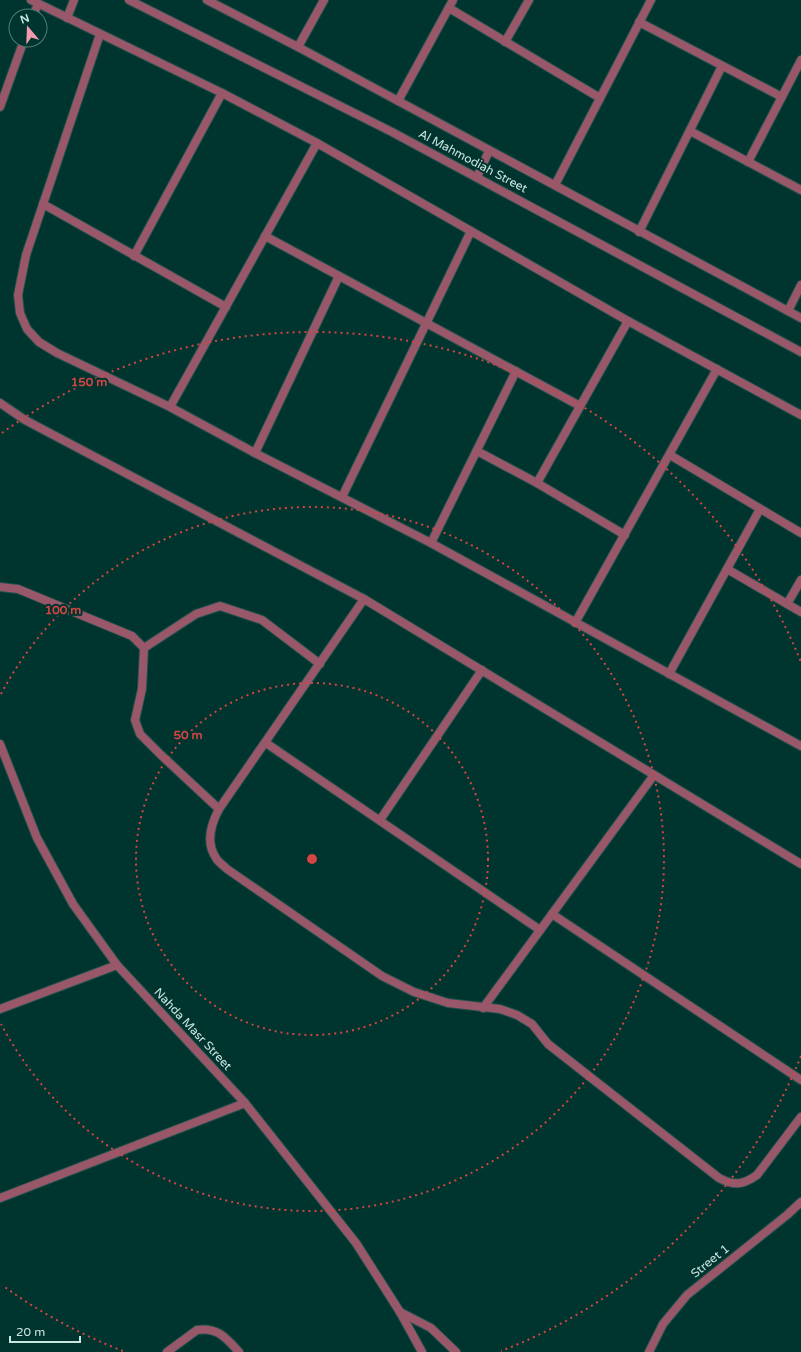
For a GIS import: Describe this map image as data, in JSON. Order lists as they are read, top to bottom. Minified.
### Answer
{"streets":{"street":["Al Mahmodiah Street","Nahda Masr Street","Street 1"]},"scale_bar":"20 m","north":"top","rings":["150 m","100 m","50 m"]}
